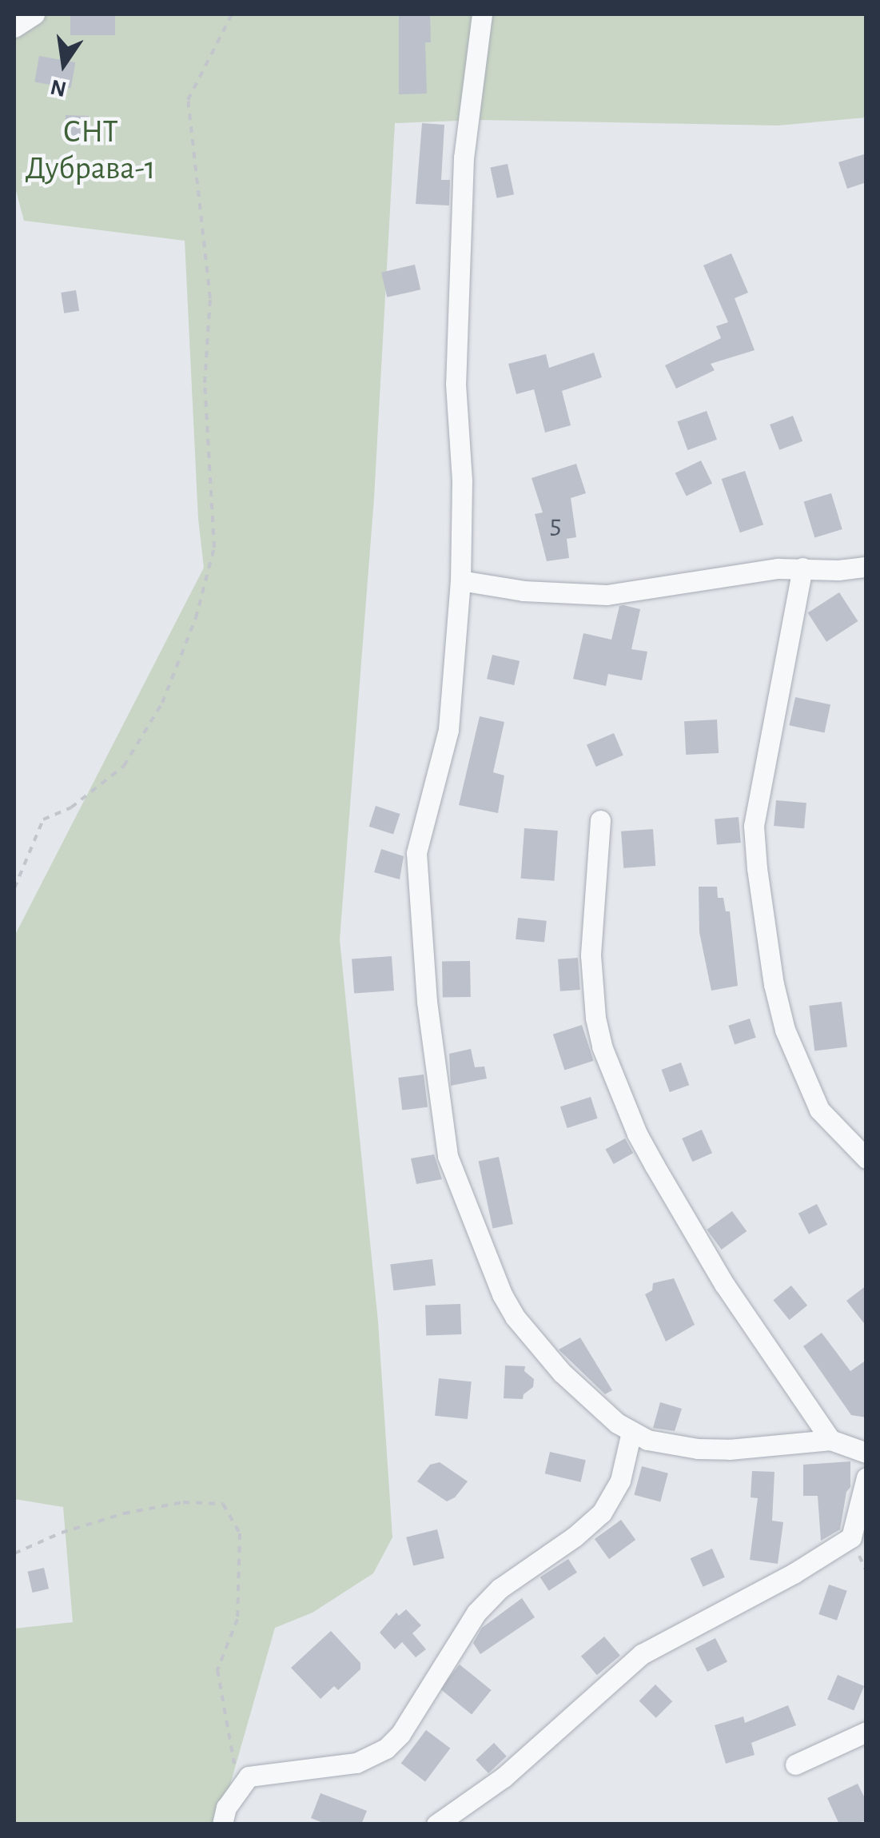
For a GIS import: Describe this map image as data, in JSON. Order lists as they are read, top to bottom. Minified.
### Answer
{"parks":["СНТ Дубрава-1"],"house_numbers":["5"],"north":"bottom"}
